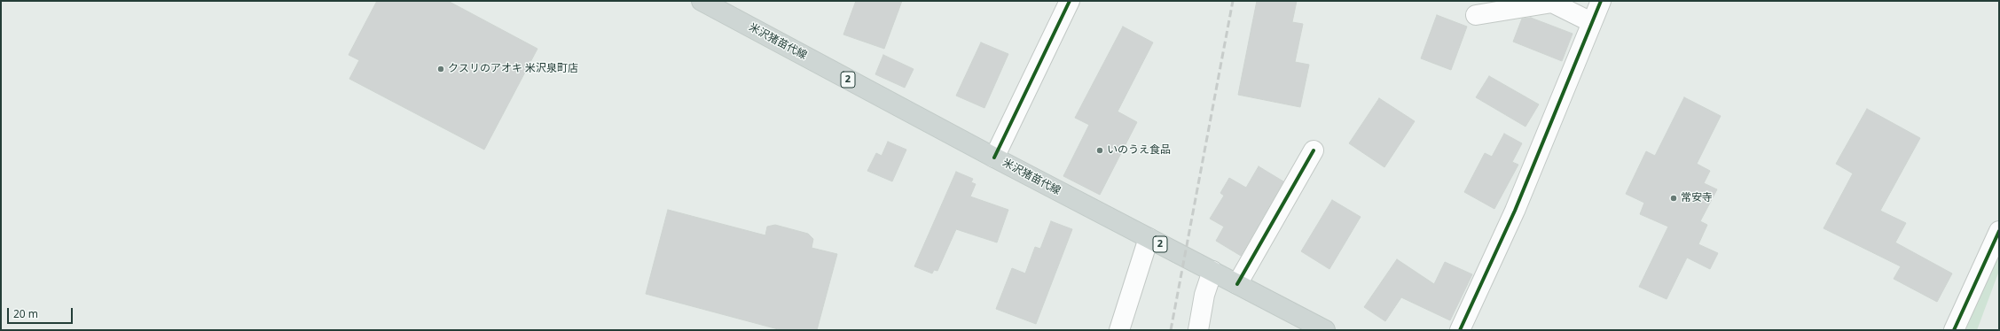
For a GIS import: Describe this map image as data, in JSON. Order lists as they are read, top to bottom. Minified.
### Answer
{"streets":{"main road":["米沢猪苗代線","2"]},"places":["クスリのアオキ 米沢泉町店","いのうえ食品","常安寺"],"scale_bar":"20 m"}
